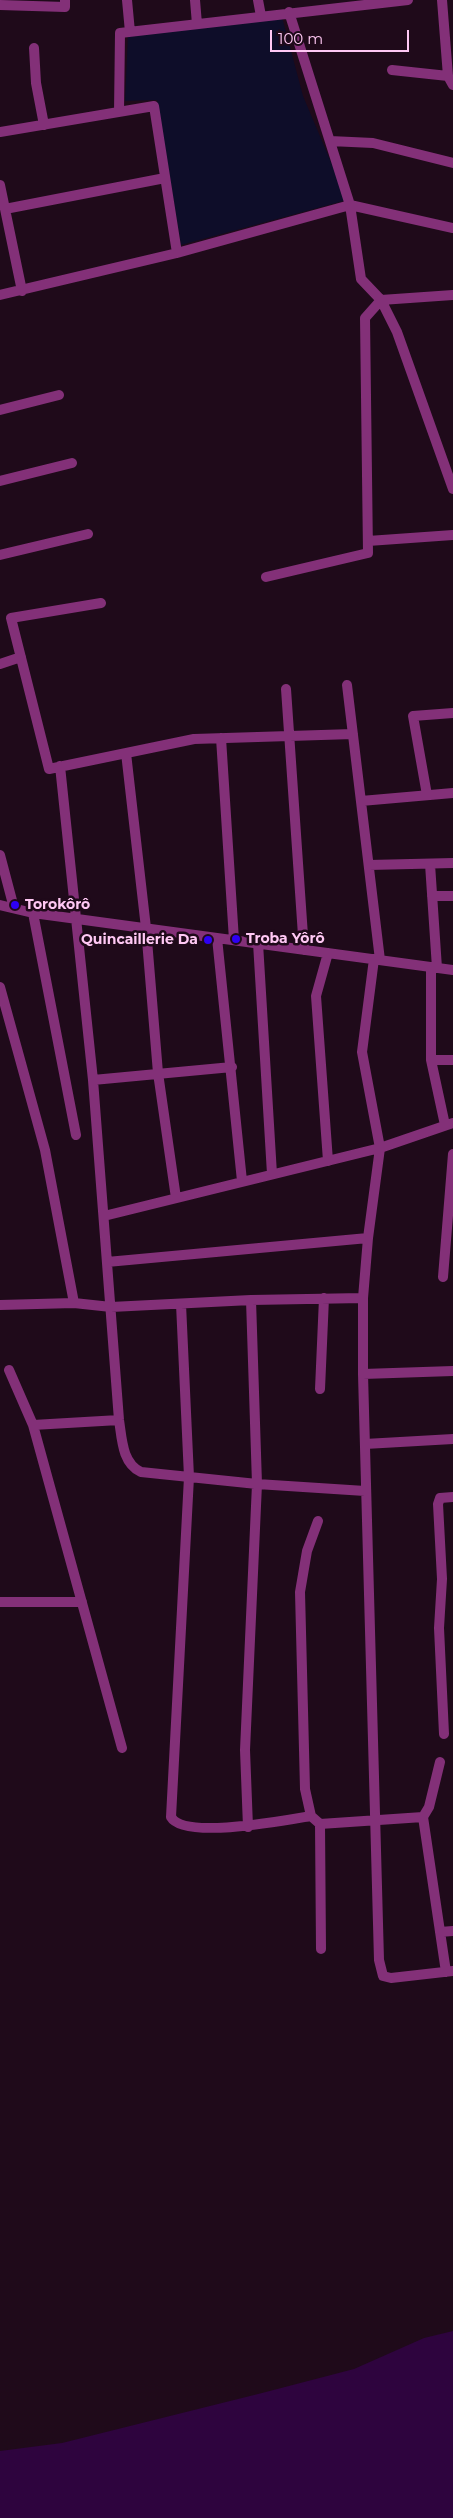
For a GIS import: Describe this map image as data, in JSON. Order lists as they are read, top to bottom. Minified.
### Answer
{"places":["Torokôrô","Troba Yôrô","Quincaillerie Da"],"scale_bar":"100 m"}
